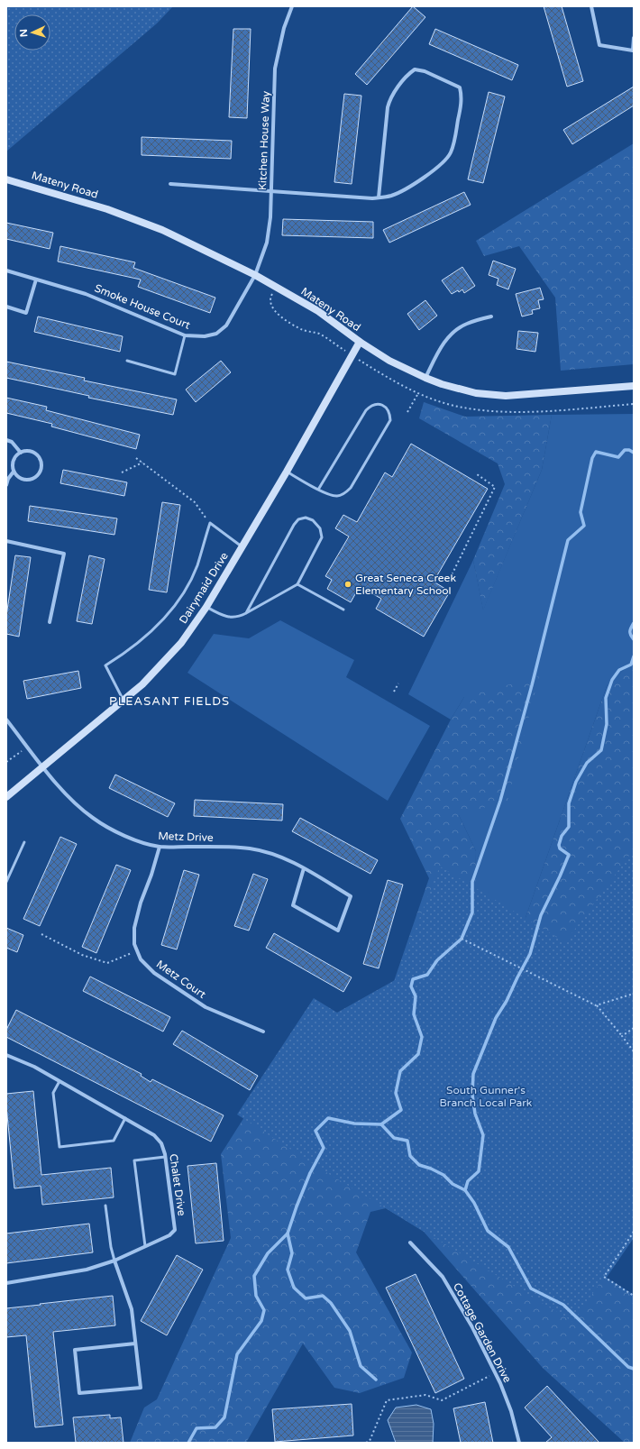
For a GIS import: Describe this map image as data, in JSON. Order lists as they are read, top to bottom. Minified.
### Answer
{"streets":{"street":["Kitchen House Way","Mateny Road","Smoke House Court","Dairymaid Drive","Metz Drive","Metz Court","Chalet Drive","Cottage Garden Drive"]},"crossings":[["Kitchen House Way","Mateny Road"],["Kitchen House Way","Smoke House Court"],["Mateny Road","Smoke House Court"],["Mateny Road","Dairymaid Drive"],["Dairymaid Drive","Metz Drive"],["Metz Drive","Metz Court"]],"districts":["PLEASANT FIELDS"],"parks":["South Gunner's Branch Local Park"],"places":["Great Seneca Creek Elementary School"],"north":"left"}
